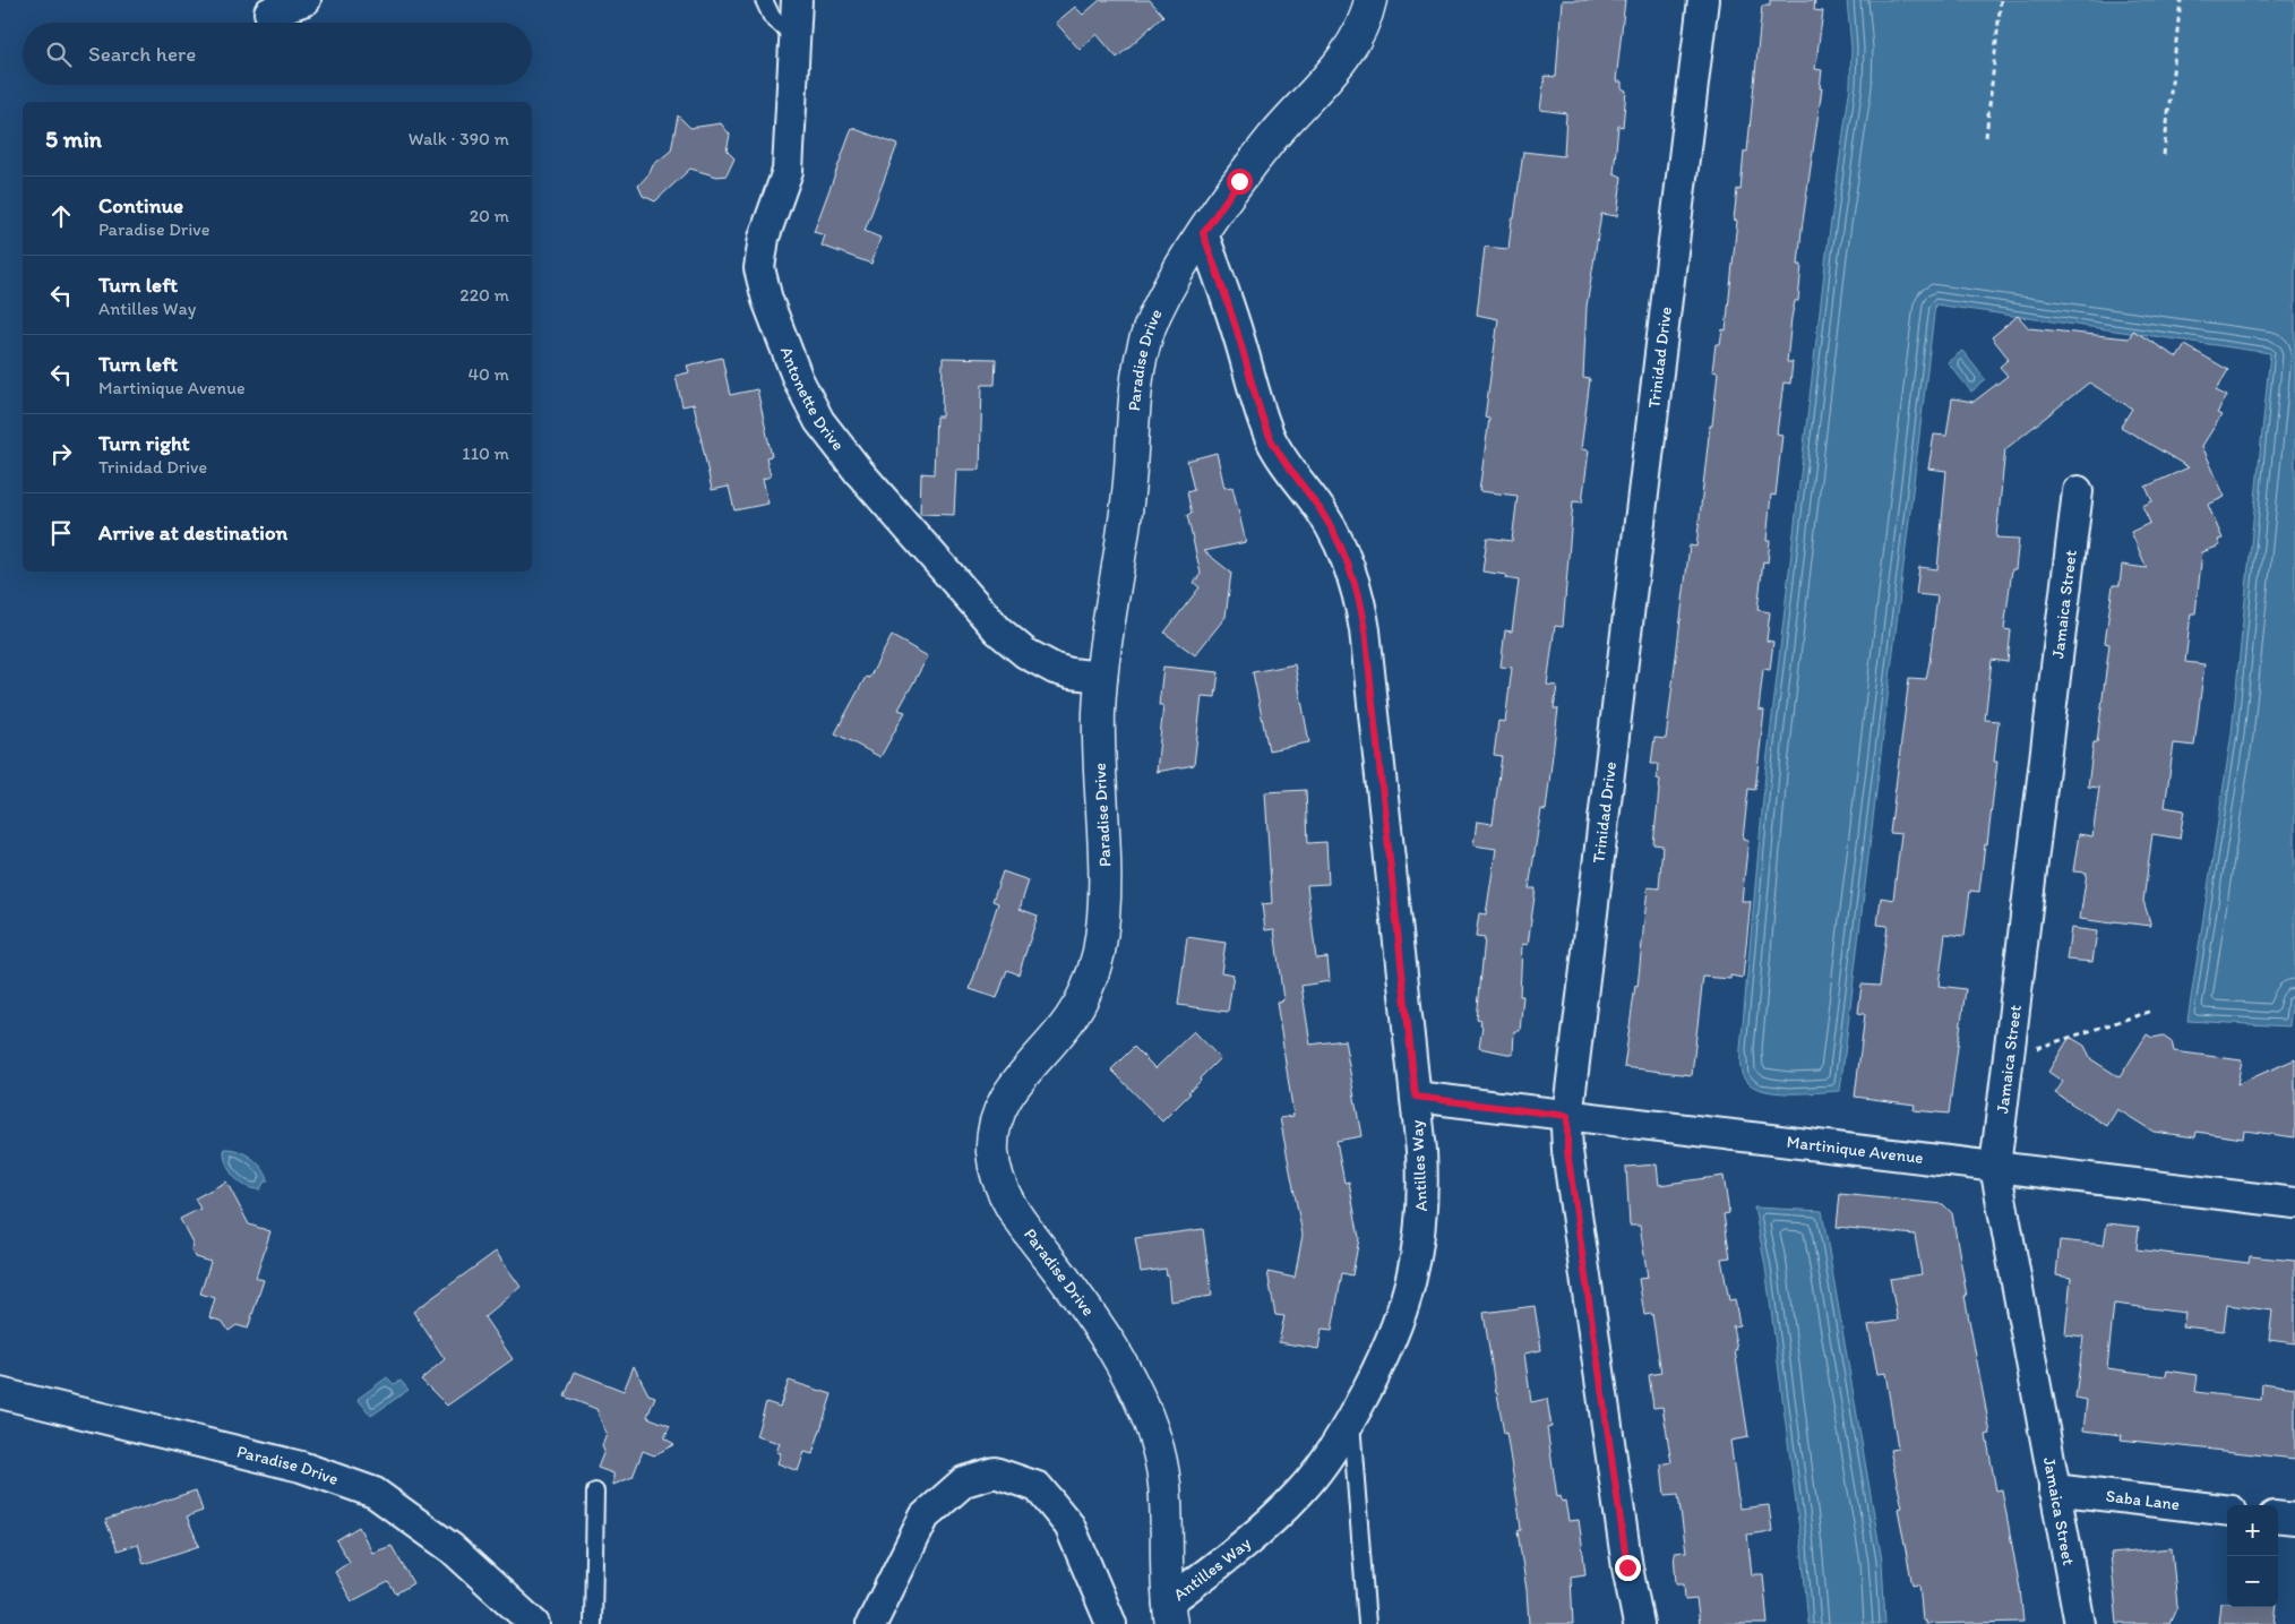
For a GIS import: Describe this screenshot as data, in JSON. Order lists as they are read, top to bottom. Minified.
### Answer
{"streets":{"street":["Trinidad Drive","Paradise Drive","Antonette Drive","Jamaica Street","Martinique Avenue","Antilles Way","Saba Lane"]},"crossings":[["Trinidad Drive","Martinique Avenue"],["Paradise Drive","Antonette Drive"],["Paradise Drive","Antilles Way"],["Jamaica Street","Martinique Avenue"],["Jamaica Street","Saba Lane"],["Martinique Avenue","Antilles Way"]],"page":{"search":"Search here","heading":["5 min","Walk · 390 m"],"list":[["Continue","Paradise Drive","20 m"],["Turn left","Antilles Way","220 m"],["Turn left","Martinique Avenue","40 m"],["Turn right","Trinidad Drive","110 m"],"Arrive at destination"],"map_buttons":["+","−"]}}
